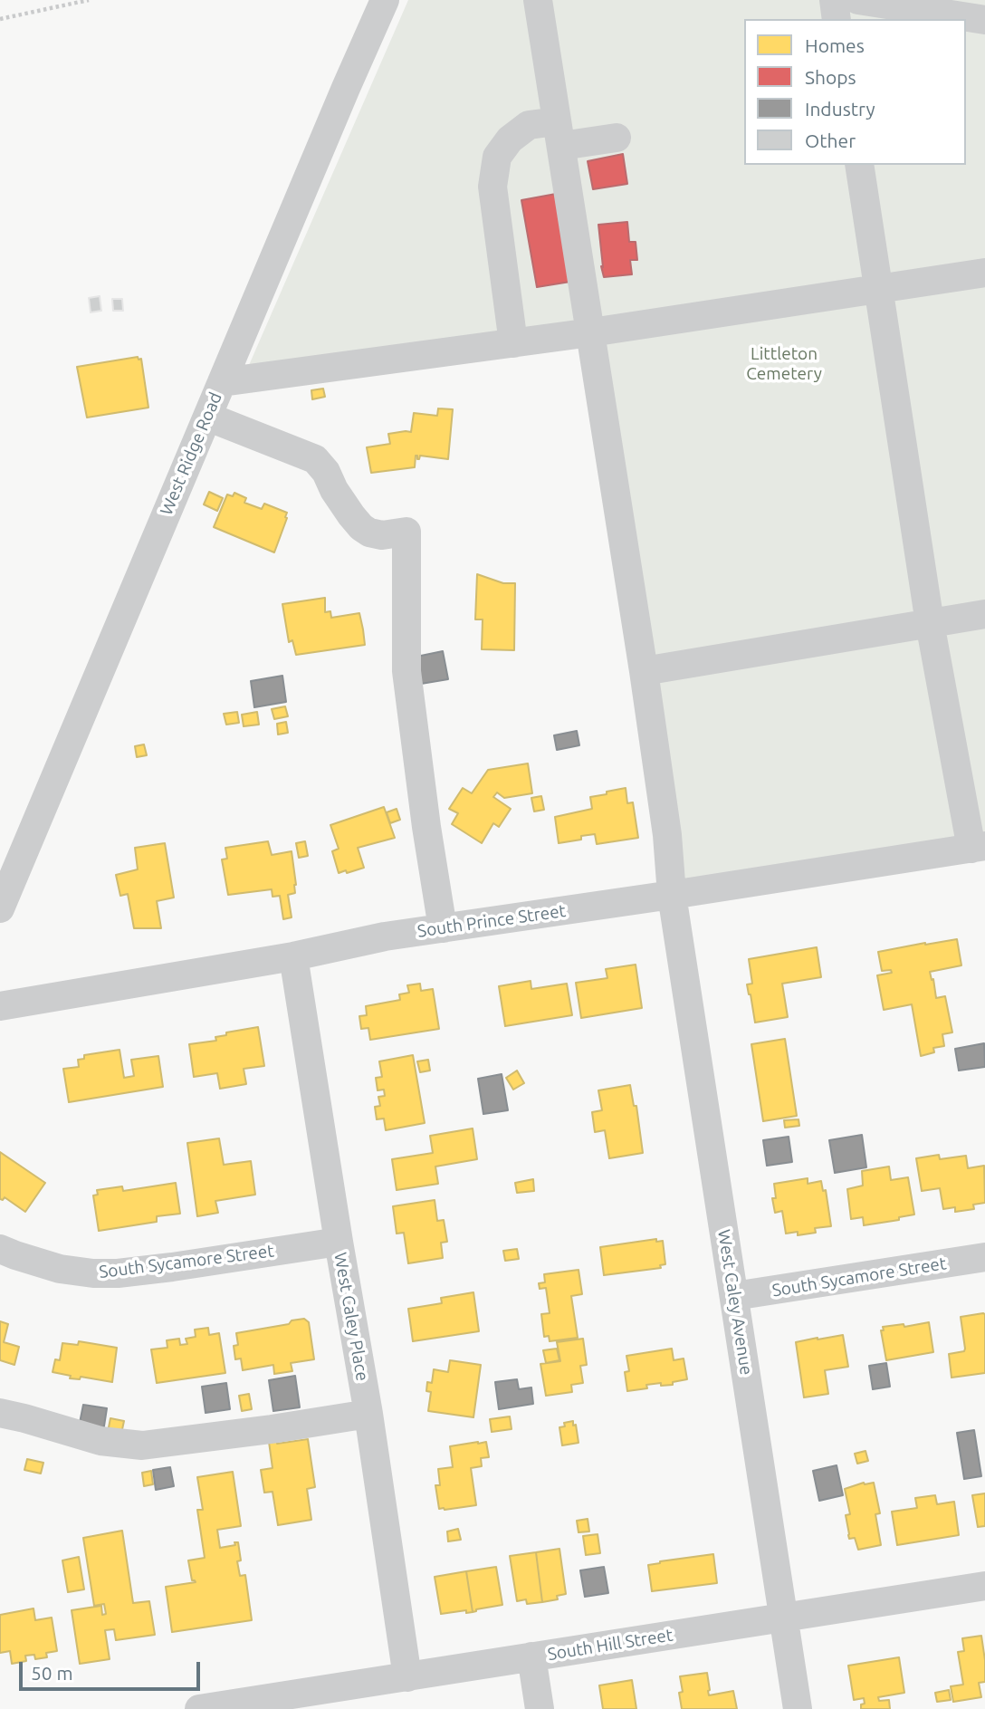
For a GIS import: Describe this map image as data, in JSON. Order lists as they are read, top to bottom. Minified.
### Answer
{"streets":{"street":["West Ridge Road","South Prince Street","South Sycamore Street","West Caley Avenue","West Caley Place","South Hill Street"]},"crossings":[["South Prince Street","West Caley Avenue"],["South Prince Street","West Caley Place"],["South Sycamore Street","West Caley Avenue"],["South Sycamore Street","West Caley Place"],["West Caley Avenue","South Hill Street"],["West Caley Place","South Hill Street"]],"parks":["Littleton Cemetery"],"legend":["Homes","Shops","Industry","Other"],"scale_bar":"50 m"}
